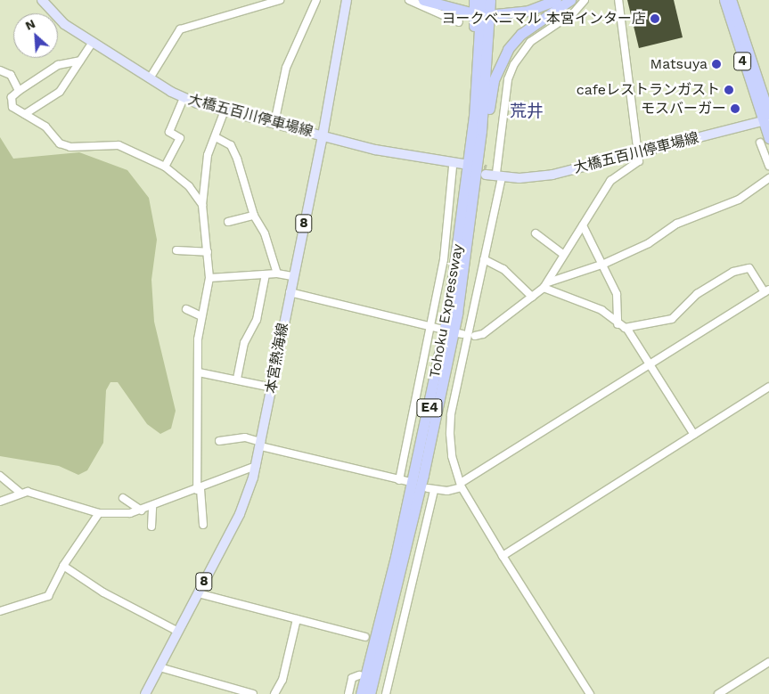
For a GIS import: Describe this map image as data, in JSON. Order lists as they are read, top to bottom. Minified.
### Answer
{"streets":{"highway":["4","Tohoku Expressway","E4"],"main road":["大橋五百川停車場線","8","本宮熱海線"]},"crossings":[["4","大橋五百川停車場線"],["大橋五百川停車場線","本宮熱海線"]],"districts":["荒井"],"places":["ヨークベニマル 本宮インター店","Matsuya","cafeレストランガスト","モスバーガー"],"north":"top left"}
